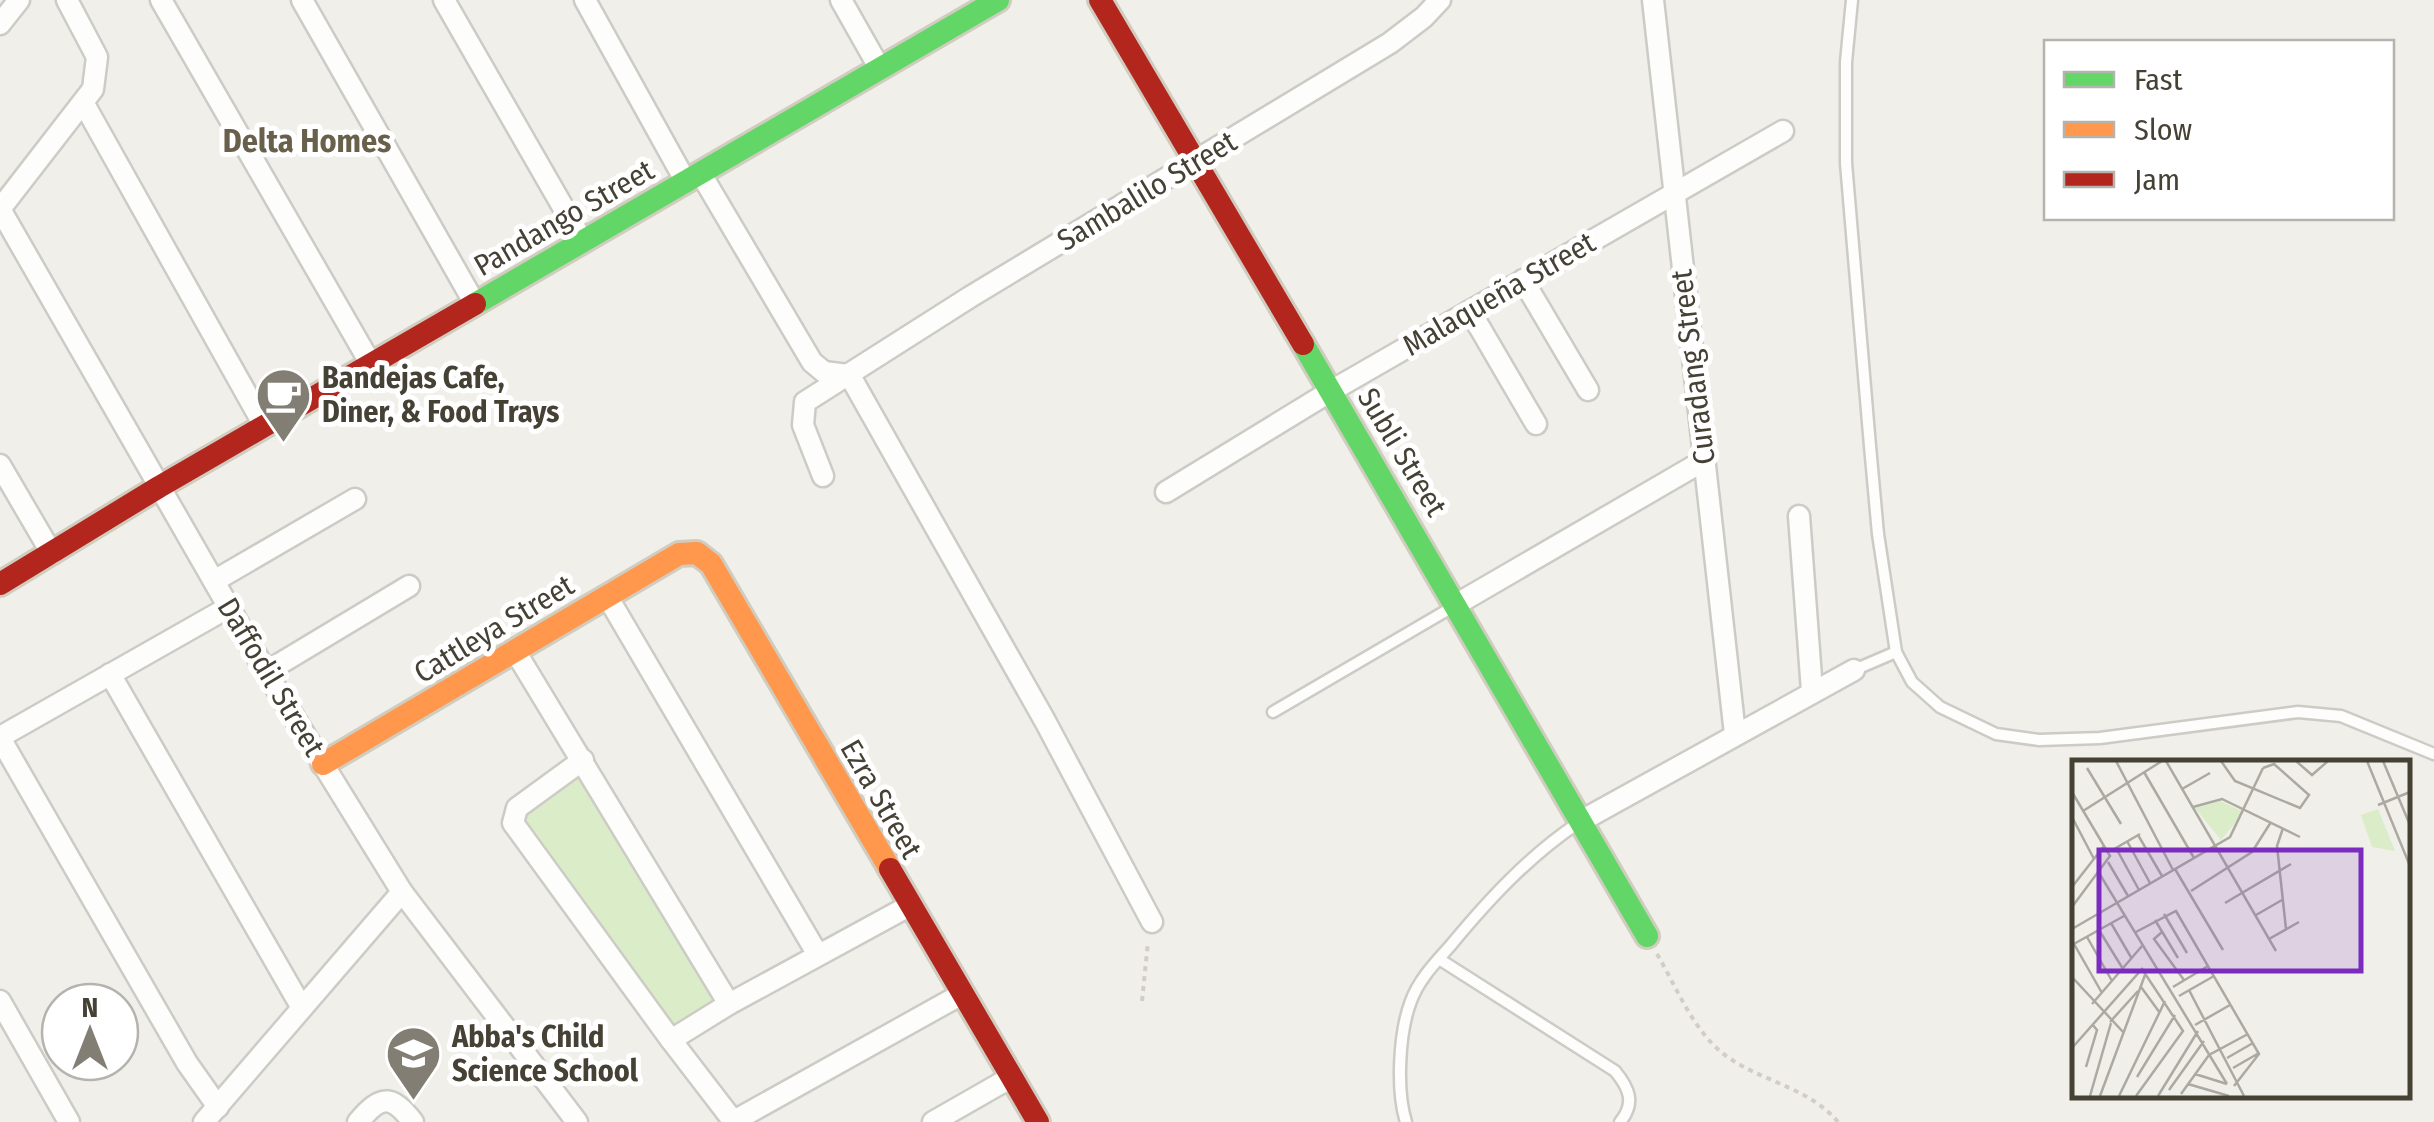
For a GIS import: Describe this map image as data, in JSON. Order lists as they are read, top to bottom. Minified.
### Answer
{"streets":{"street":["Sambalilo Street","Pandango Street","Malaqueña Street","Curadang Street","Subli Street","Cattleya Street","Daffodil Street","Ezra Street"]},"crossings":[["Sambalilo Street","Subli Street"],["Pandango Street","Daffodil Street"],["Malaqueña Street","Curadang Street"],["Malaqueña Street","Subli Street"],["Cattleya Street","Daffodil Street"],["Cattleya Street","Ezra Street"]],"districts":["Delta Homes"],"places":{"cafe":["Bandejas Cafe, Diner, & Food Trays"],"school or university":["Abba's Child Science School"]},"legend":["Fast","Slow","Jam"],"north":"top"}
